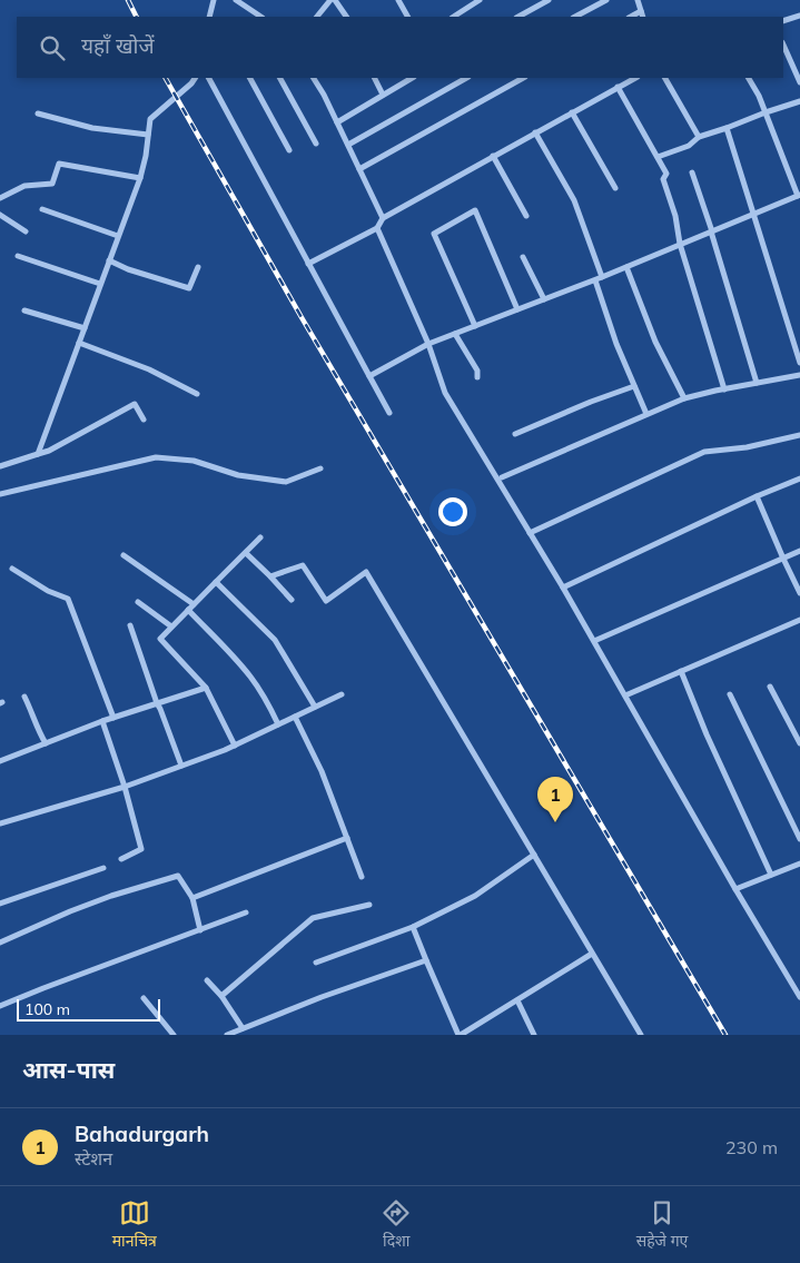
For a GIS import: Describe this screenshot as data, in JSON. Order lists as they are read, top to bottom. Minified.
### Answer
{"scale_bar":"100 m","page":{"search":"यहाँ खोजें","pins":"1","scale":"100 m","heading":"आस-पास","list":[{"mark":"1","name":"Bahadurgarh","note":"स्टेशन","value":"230 m"}],"nav":["मानचित्र","दिशा","सहेजे गए"]}}
